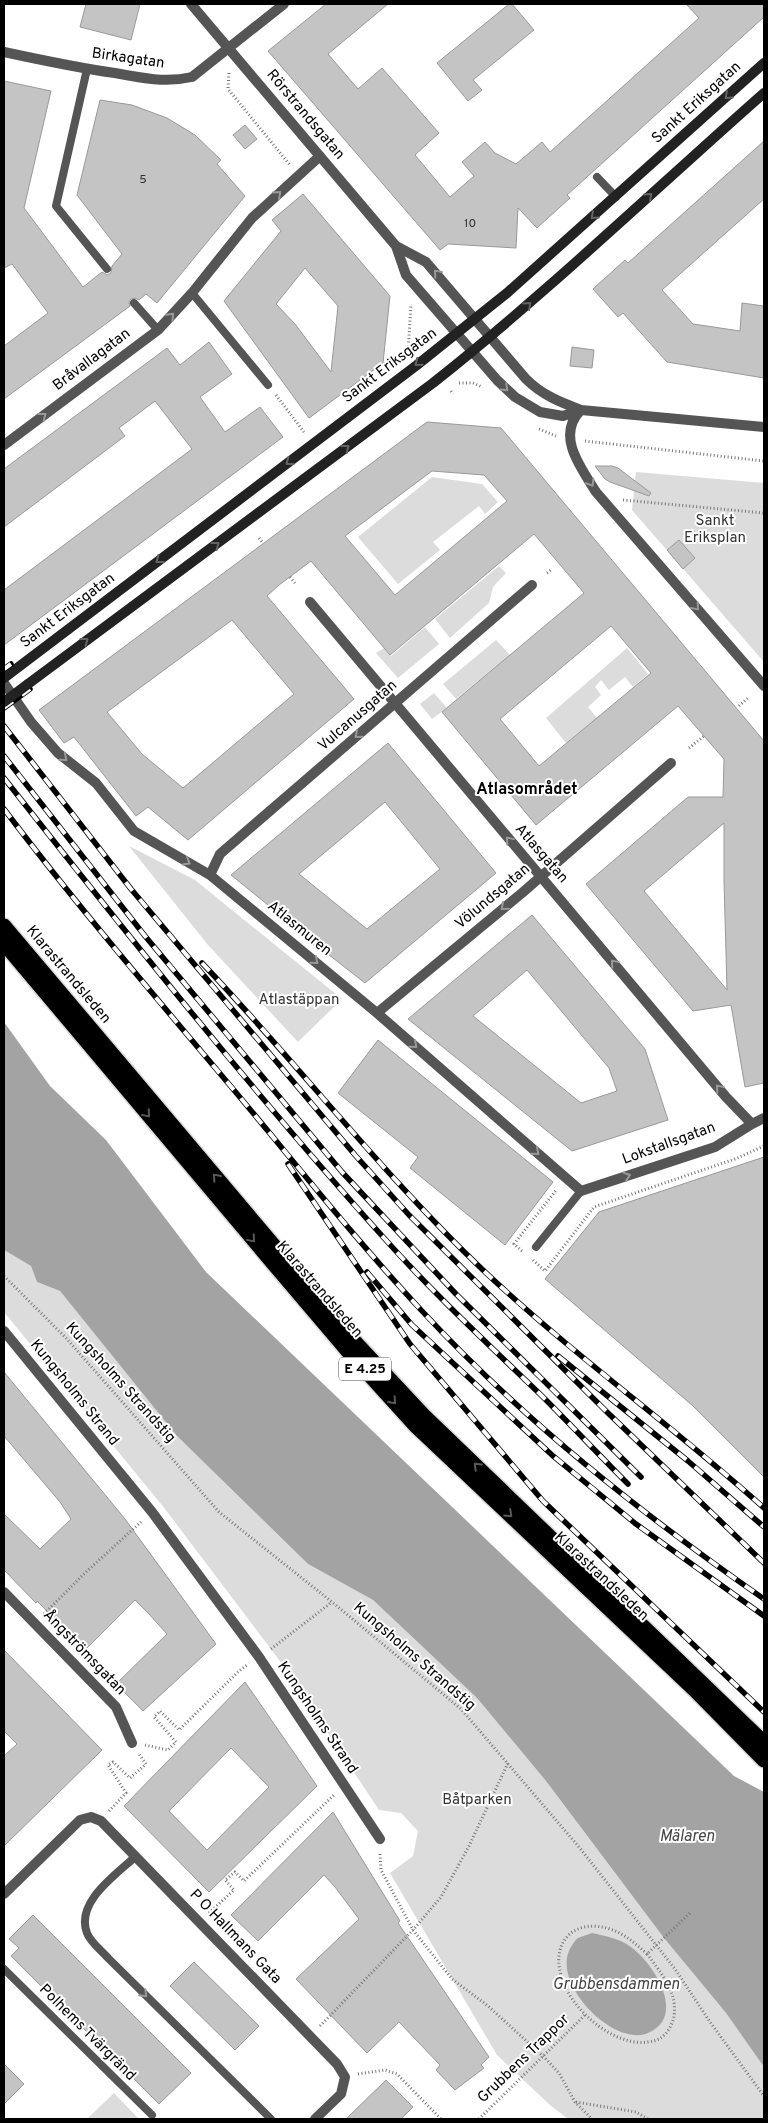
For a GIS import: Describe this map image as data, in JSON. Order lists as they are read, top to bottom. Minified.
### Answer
{"streets":{"highway":["Klarastrandsleden","E 4.25"],"main road":["Sankt Eriksgatan"],"street":["Birkagatan","Rörstrandsgatan","Bråvallagatan","Vulcanusgatan","Atlasgatan","Völundsgatan","Atlasmuren","Lokstallsgatan","Kungsholms Strand","Ångströmsgatan","P O Hallmans Gata"],"lane":["Polhems Tvärgränd"],"path":["Kungsholms Strandstig","Grubbens Trappor"]},"crossings":[["Birkagatan","Rörstrandsgatan"],["Sankt Eriksgatan","Rörstrandsgatan"],["Sankt Eriksgatan","Atlasmuren"],["Rörstrandsgatan","Bråvallagatan"],["Vulcanusgatan","Atlasgatan"],["Vulcanusgatan","Atlasmuren"],["Atlasgatan","Völundsgatan"],["Atlasgatan","Lokstallsgatan"],["Völundsgatan","Atlasmuren"],["Atlasmuren","Lokstallsgatan"]],"one_way":["Bråvallagatan","Vulcanusgatan","Atlasgatan","Völundsgatan","Atlasmuren","Lokstallsgatan"],"districts":["Atlasområdet"],"water":["Mälaren","Grubbensdammen"],"parks":["Sankt Eriksplan","Atlastäppan","Båtparken"],"house_numbers":["5","10"]}
